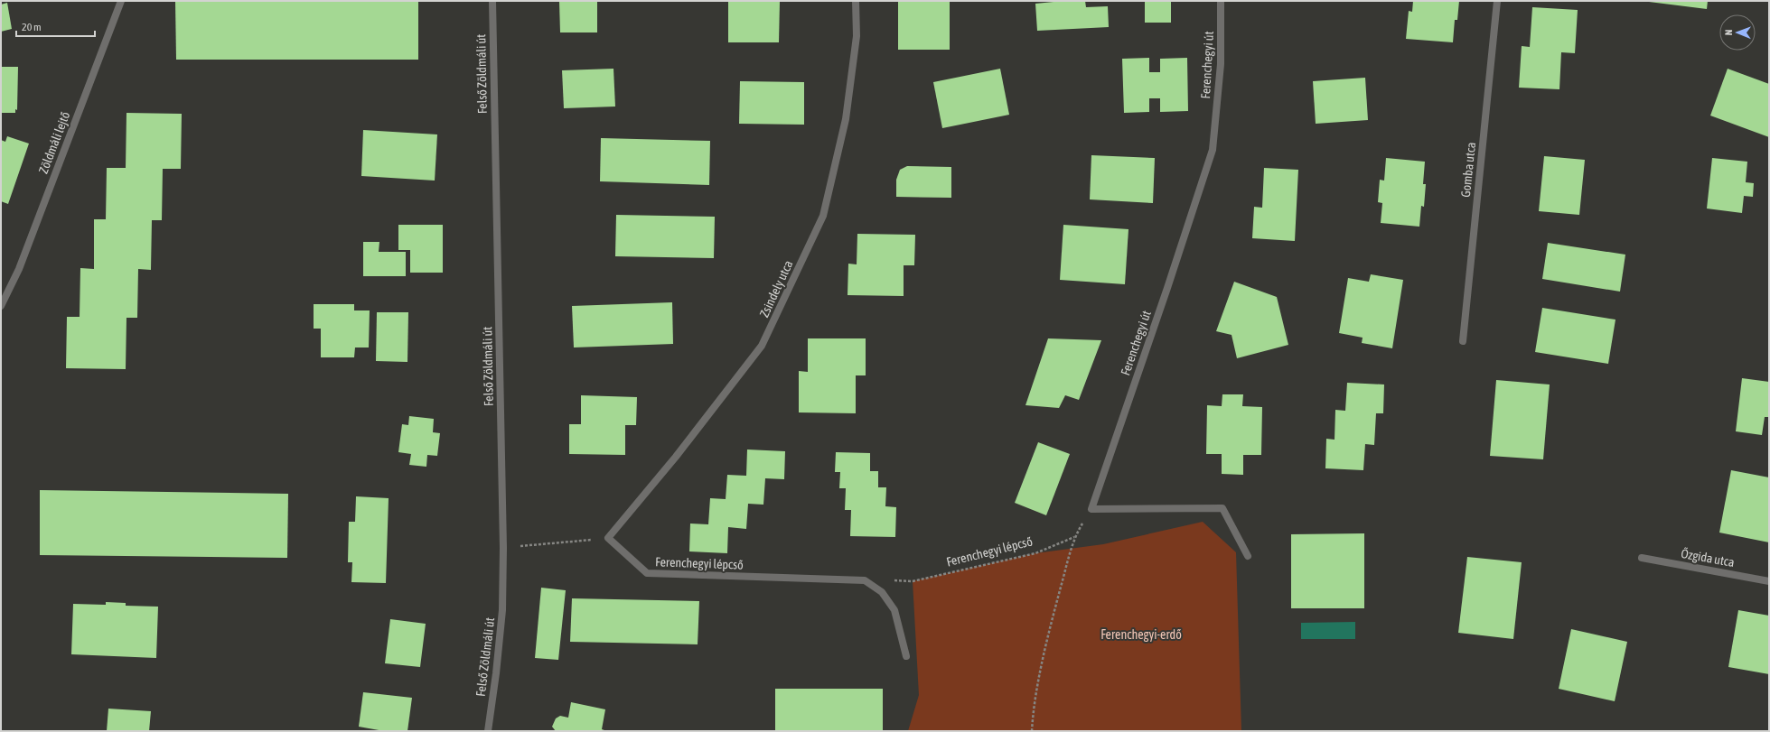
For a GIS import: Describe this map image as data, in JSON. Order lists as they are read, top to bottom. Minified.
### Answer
{"streets":{"street":["Ferenchegyi út","Felső Zöldmáli út","Zöldmáli lejtő","Gomba utca","Zsindely utca","Ferenchegyi lépcső","Őzgida utca"]},"crossings":[["Zsindely utca","Ferenchegyi lépcső"]],"parks":["Ferenchegyi-erdő"],"scale_bar":"20 m","north":"left"}
